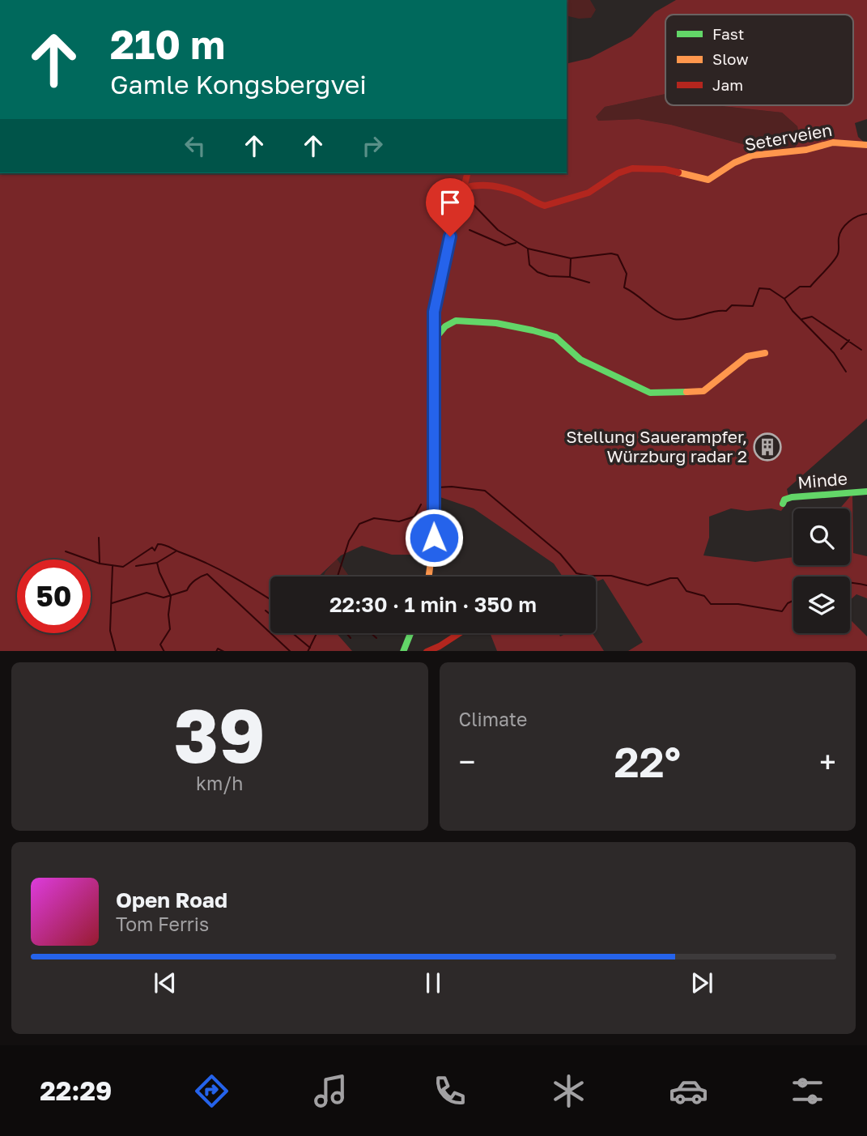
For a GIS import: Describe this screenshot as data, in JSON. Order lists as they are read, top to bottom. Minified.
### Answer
{"streets":{"street":["Seterveien","Minde"]},"places":{"building":["Stellung Sauerampfer, Würzburg radar 2"]},"legend":["Fast","Slow","Jam"],"page":{"turn":["210 m","Gamle Kongsbergvei"],"limit":"50","trip":"22:30 · 1 min · 350 m","tile":[["39","km/h"],"Climate"],"heat":["−","22°","+"],"song":["Open Road","Tom Ferris"],"tabs":"22:29"}}
